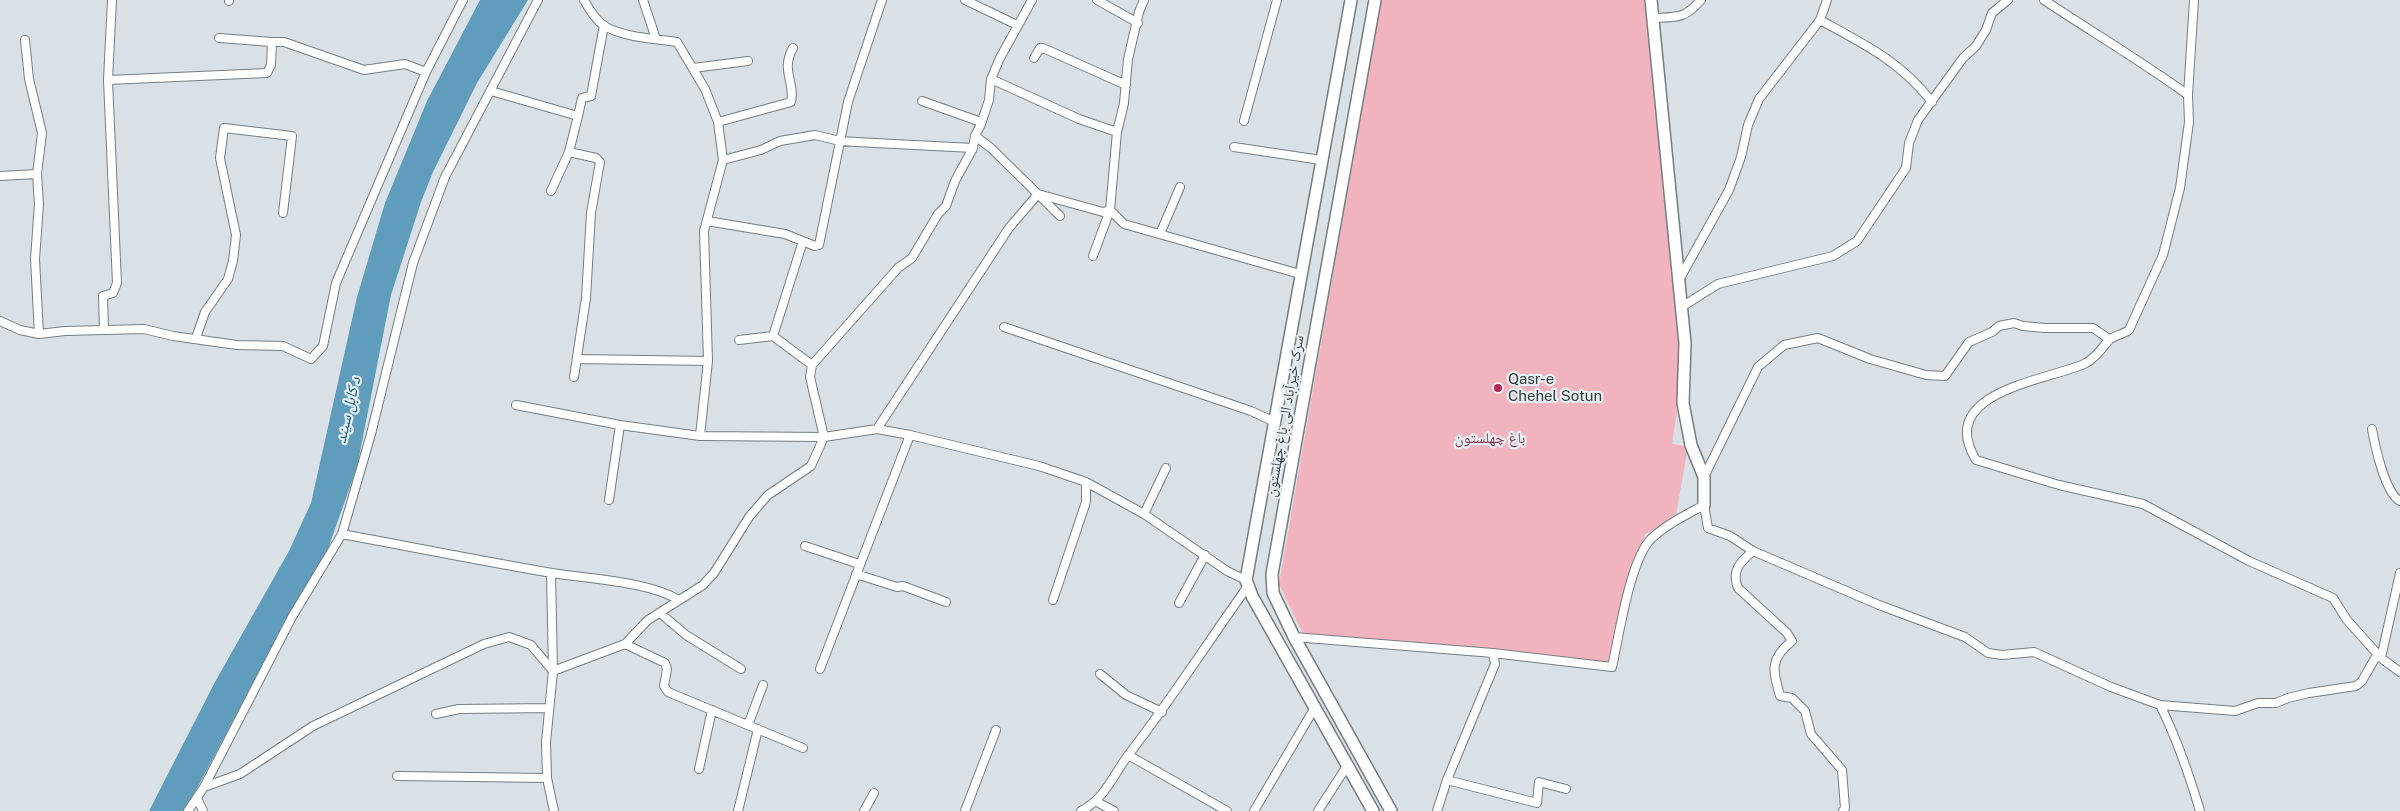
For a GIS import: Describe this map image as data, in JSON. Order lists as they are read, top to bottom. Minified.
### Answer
{"streets":{"main road":["سرک خیرآباد الی باغ چهلستون"]},"water":["د کابل سيند"],"parks":["باغ چهلستون"],"places":["Qasr-e Chehel Sotun"]}
